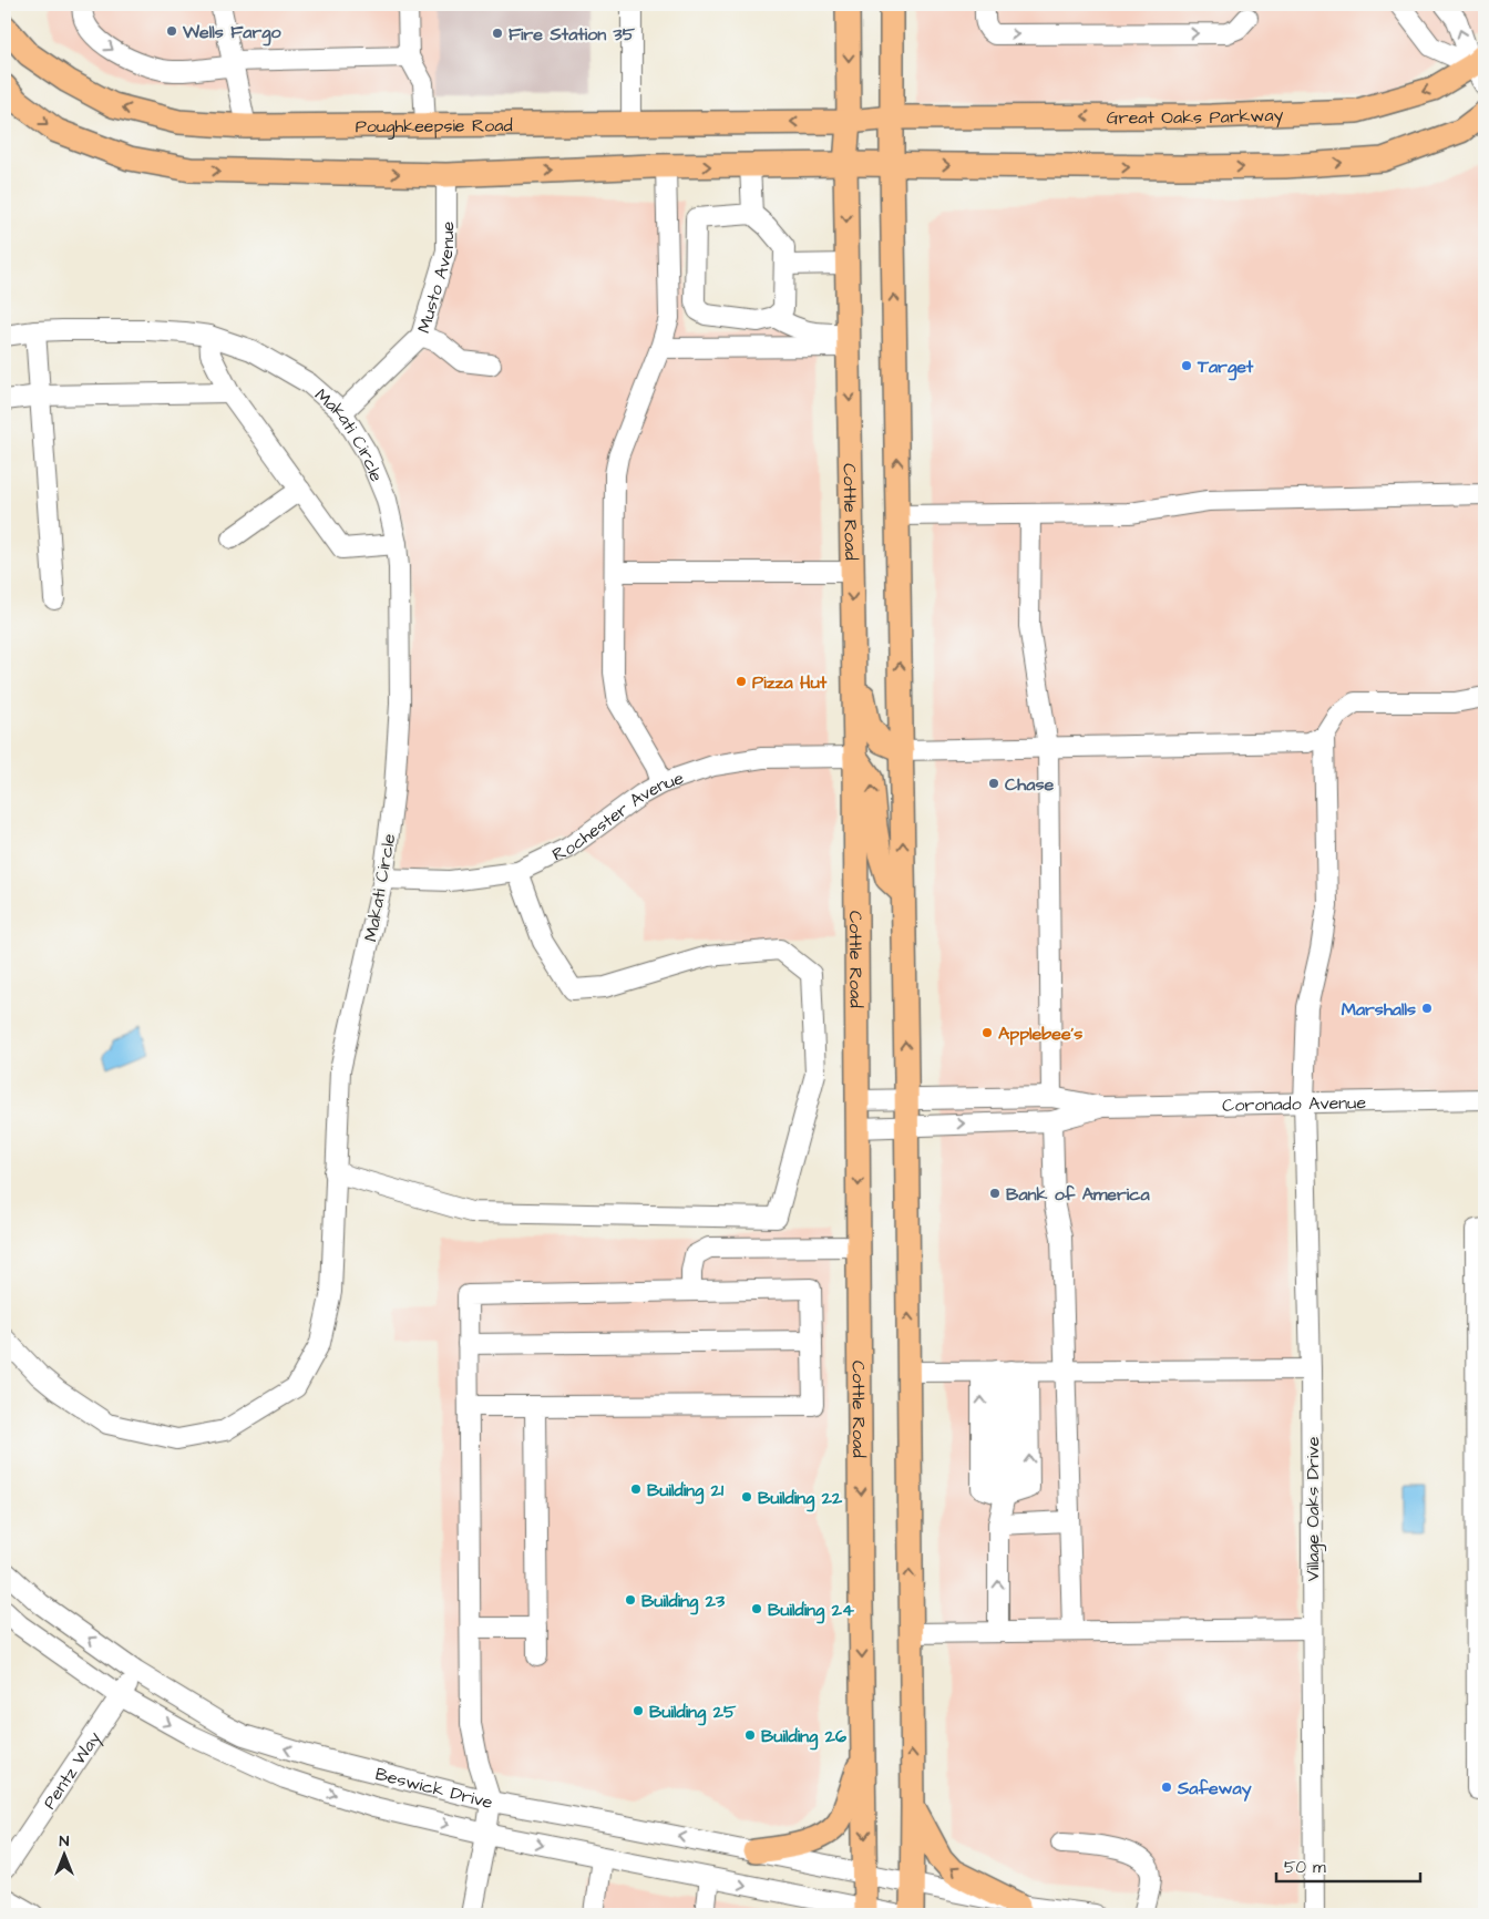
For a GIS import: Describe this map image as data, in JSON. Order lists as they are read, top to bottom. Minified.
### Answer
{"streets":{"main road":["Great Oaks Parkway","Poughkeepsie Road","Cottle Road"],"street":["Musto Avenue","Makati Circle","Rochester Avenue","Coronado Avenue","Village Oaks Drive","Pentz Way","Beswick Drive"]},"crossings":[["Great Oaks Parkway","Poughkeepsie Road"],["Poughkeepsie Road","Cottle Road"],["Musto Avenue","Makati Circle"],["Makati Circle","Rochester Avenue"],["Cottle Road","Rochester Avenue"],["Cottle Road","Coronado Avenue"],["Cottle Road","Beswick Drive"],["Coronado Avenue","Village Oaks Drive"],["Pentz Way","Beswick Drive"]],"places":["Wells Fargo","Fire Station 35","Target","Pizza Hut","Chase","Marshalls","Applebee's","Bank of America","Building 21","Building 22","Building 23","Building 24","Building 25","Building 26","Safeway"],"scale_bar":"50 m","north":"top"}
